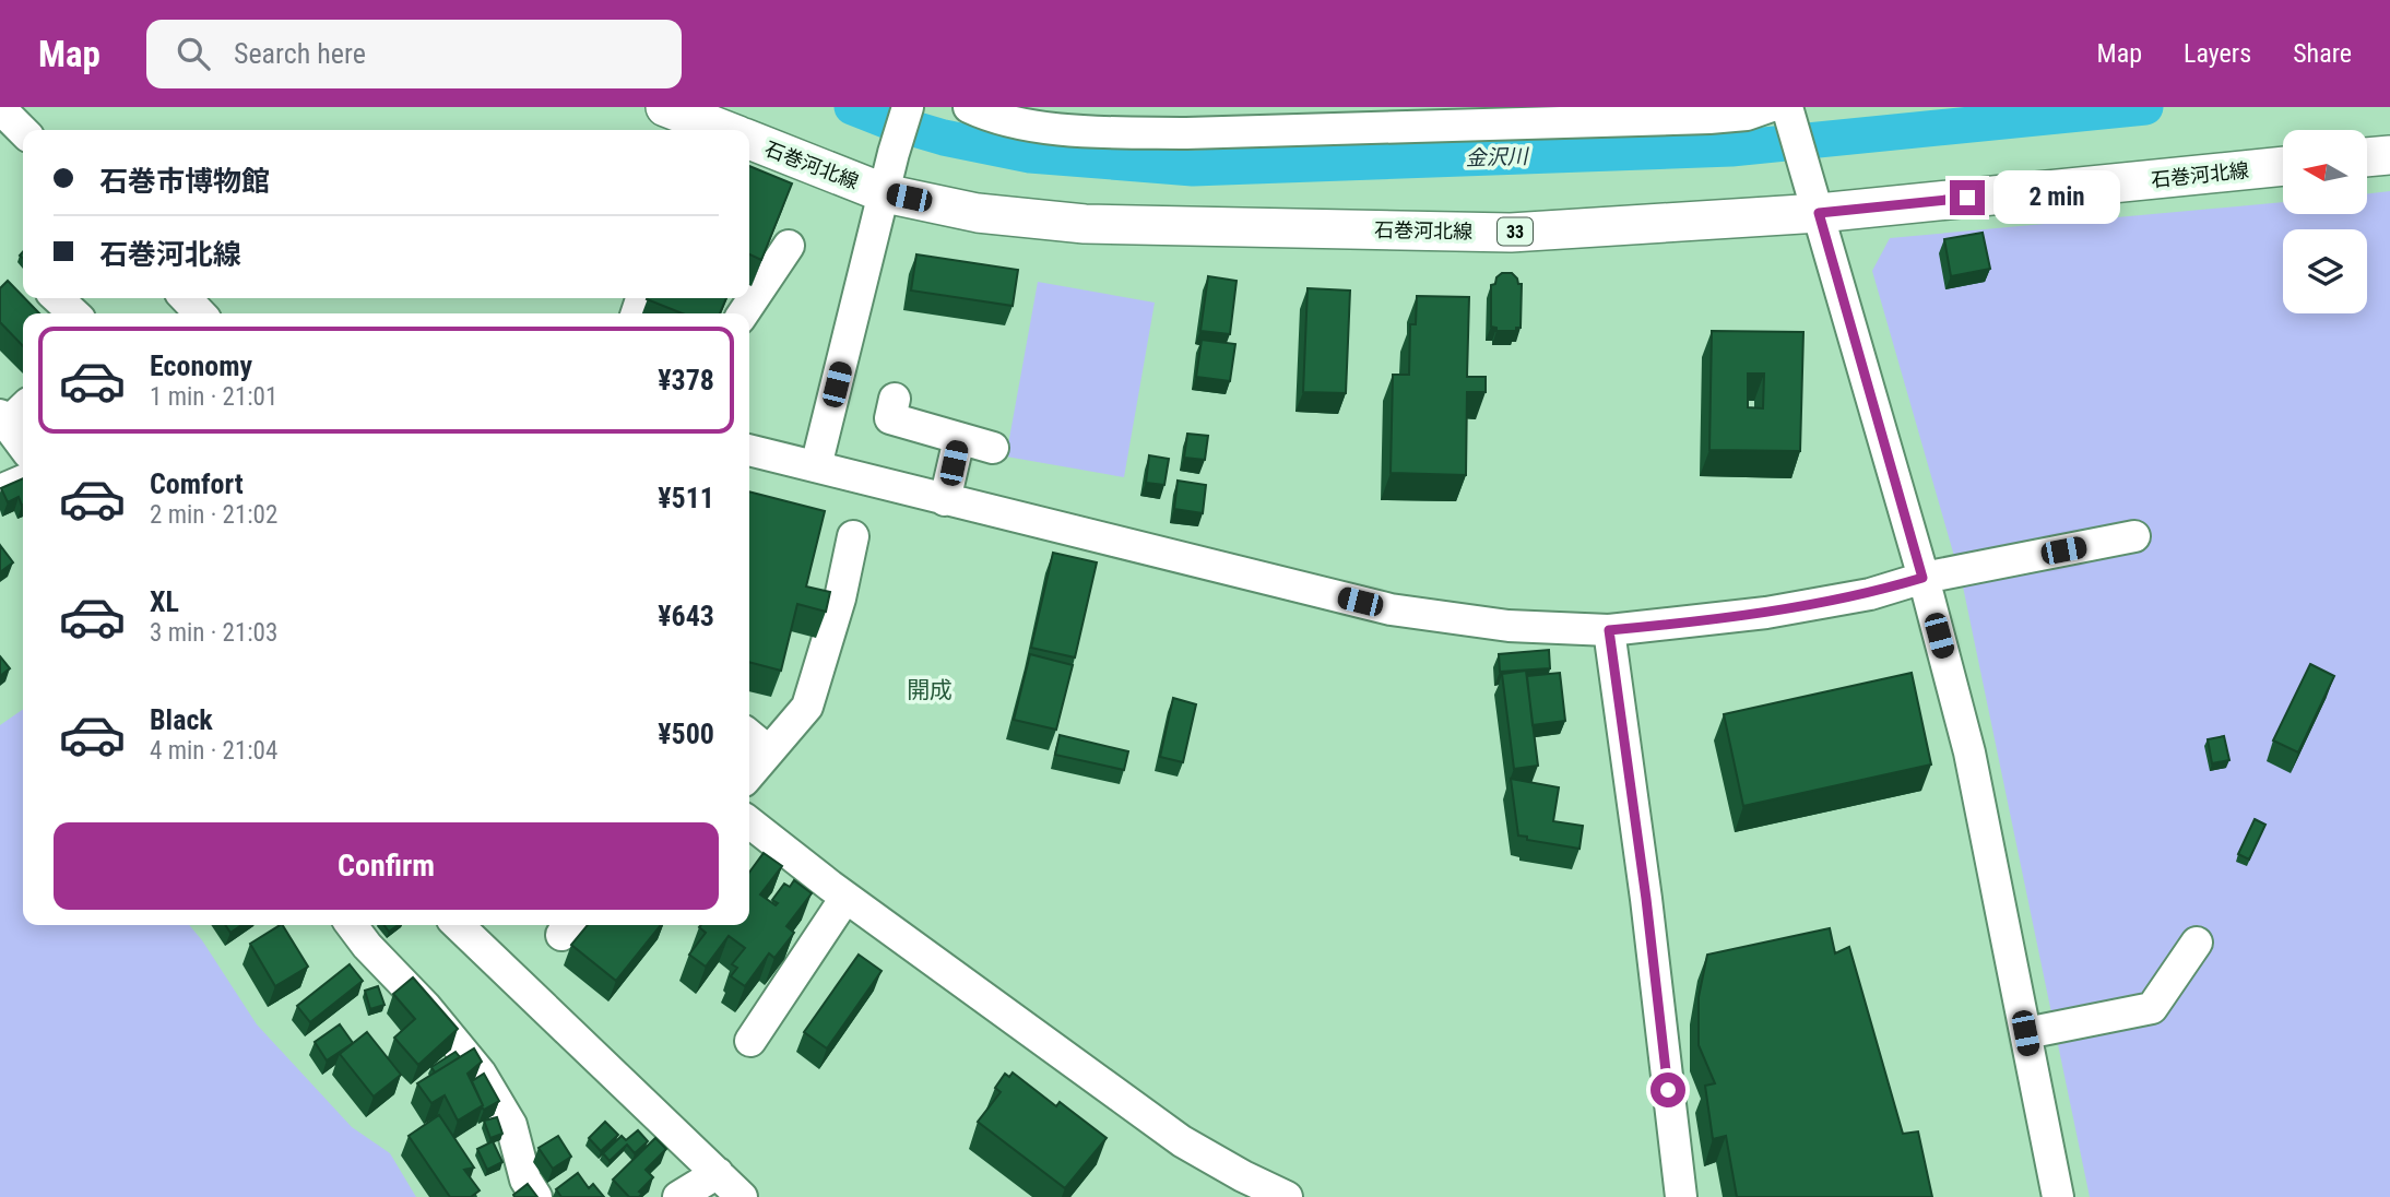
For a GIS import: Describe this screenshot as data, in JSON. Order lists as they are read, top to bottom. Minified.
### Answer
{"streets":{"main road":["石巻河北線","33"]},"districts":["開成"],"water":["金沢川"],"north":"left","page":{"header":"Map","search":"Search here","nav":["Map","Layers","Share"],"banner":["石巻市博物館","石巻河北線"],"bubble":"2 min","list":[{"name":"Economy","note":"1 min · 21:01","value":"¥378"},{"name":"Comfort","note":"2 min · 21:02","value":"¥511"},{"name":"XL","note":"3 min · 21:03","value":"¥643"},{"name":"Black","note":"4 min · 21:04","value":"¥500"}],"buttons":"Confirm"}}
